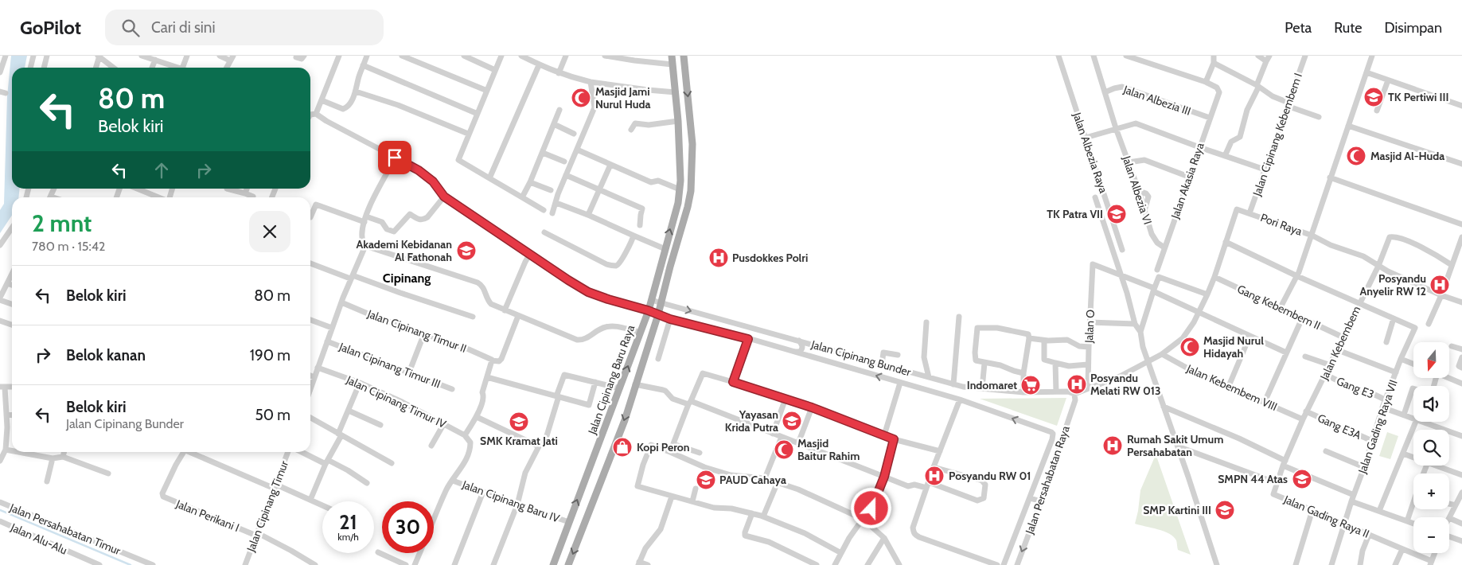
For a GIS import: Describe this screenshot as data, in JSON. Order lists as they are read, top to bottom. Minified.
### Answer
{"streets":{"main road":["Jalan Cipinang Baru Raya"],"street":["Jalan Albezia III","Jalan Cipinang Kebembem I","Jalan Albezia Raya","Jalan Akasia Raya","Jalan Albezia VI","Pori Raya","Gang Kebembem II","Jalan O","Jalan Cipinang Timur II","Jalan Kebembem","Jalan Cipinang Bunder","Jalan Cipinang Timur III","Jalan Kebembem VIII","Gang E3","Jalan Cipinang Timur IV","Gang E3A","Jalan Gading Raya VII","Jalan Persahabatan Raya","Jalan Cipinang Baru IV","Jalan Cipinang Timur","Jalan Perikani I","Jalan Gading Raya II","Jalan Persahabatan Timur","Jalan Alu-Alu"]},"crossings":[["Jalan Albezia III","Jalan Akasia Raya"],["Jalan Albezia III","Jalan Albezia VI"],["Jalan Cipinang Kebembem I","Pori Raya"],["Jalan Akasia Raya","Jalan Albezia VI"],["Gang Kebembem II","Jalan Kebembem"],["Jalan Kebembem","Jalan Kebembem VIII"],["Jalan Kebembem","Gang E3"],["Jalan Kebembem","Gang E3A"],["Jalan Kebembem","Jalan Gading Raya II"],["Jalan Cipinang Bunder","Jalan Cipinang Baru Raya"],["Jalan Cipinang Bunder","Jalan Persahabatan Raya"],["Jalan Cipinang Baru Raya","Jalan Cipinang Baru IV"],["Jalan Kebembem VIII","Jalan Gading Raya II"],["Gang E3","Jalan Gading Raya VII"],["Jalan Cipinang Timur IV","Jalan Cipinang Baru IV"],["Gang E3A","Jalan Gading Raya VII"],["Jalan Gading Raya VII","Jalan Gading Raya II"],["Jalan Cipinang Timur","Jalan Perikani I"]],"districts":["Cipinang"],"places":{"school or university":["TK Pertiwi III","TK Patra VII","Akademi Kebidanan Al Fathonah","Yayasan Krida Putra","SMK Kramat Jati","SMPN 44 Atas","PAUD Cahaya","SMP Kartini III"],"mosque":["Masjid Jami Nurul Huda","Masjid Al-Huda","Masjid Nurul Hidayah","Masjid Baitur Rahim"],"hospital":["Pusdokkes Polri","Posyandu Anyelir RW 12","Posyandu Melati RW 013","Rumah Sakit Umum Persahabatan","Posyandu RW 01"],"supermarket":["Indomaret"],"shop":["Kopi Peron"]},"north":"bottom","page":{"header":"GoPilot","search":"Cari di sini","nav":["Peta","Rute","Disimpan"],"turn":["80 m","Belok kiri"],"heading":["2 mnt","780 m · 15:42"],"list":[{"name":"Belok kiri","value":"80 m"},{"name":"Belok kanan","value":"190 m"},{"name":"Belok kiri","note":"Jalan Cipinang Bunder","value":"50 m"}],"map_buttons":["+","−"],"speed":"21 km/h","limit":"30"}}
